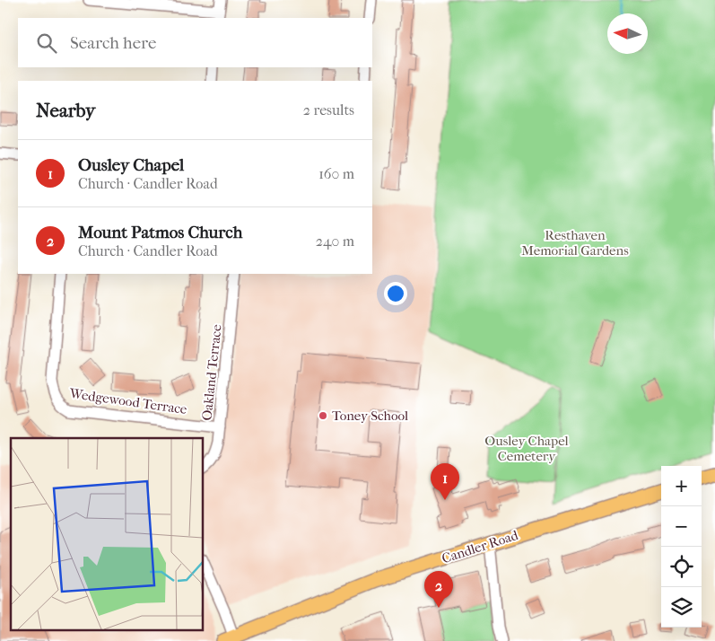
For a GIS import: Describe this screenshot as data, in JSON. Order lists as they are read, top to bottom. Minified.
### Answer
{"streets":{"main road":["Candler Road"],"street":["Oakland Terrace","Wedgewood Terrace"]},"crossings":[["Oakland Terrace","Wedgewood Terrace"]],"parks":["Resthaven Memorial Gardens","Ousley Chapel Cemetery"],"places":["Toney School"],"north":"left","page":{"search":"Search here","heading":["Nearby","2 results"],"list":[{"mark":"1","name":"Ousley Chapel","note":"Church · Candler Road","value":"160 m"},{"mark":"2","name":"Mount Patmos Church","note":"Church · Candler Road","value":"240 m"}],"pins":["1","2"],"map_buttons":["+","−"]}}
